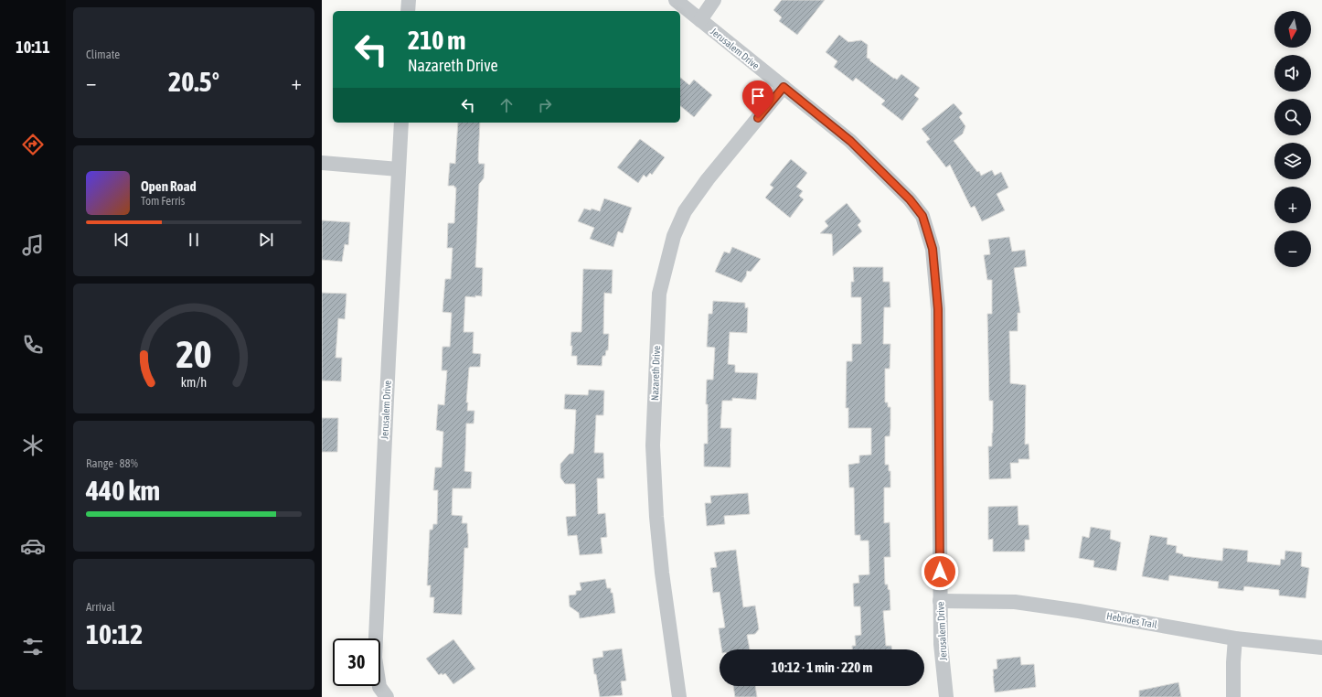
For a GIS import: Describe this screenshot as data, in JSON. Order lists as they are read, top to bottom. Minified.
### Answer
{"streets":{"street":["Jerusalem Drive","Nazareth Drive","Hebrides Trail"]},"crossings":[["Jerusalem Drive","Nazareth Drive"],["Jerusalem Drive","Hebrides Trail"]],"north":"bottom","page":{"tabs":"10:11","tile":["Climate",["Range · 88%","440 km"],["Arrival","10:12"]],"map_buttons":["+","−"],"turn":["210 m","Nazareth Drive"],"heat":["−","20.5°","+"],"song":["Open Road","Tom Ferris"],"limit":"30","trip":"10:12 · 1 min · 220 m","gauge":["20","km/h"]}}
